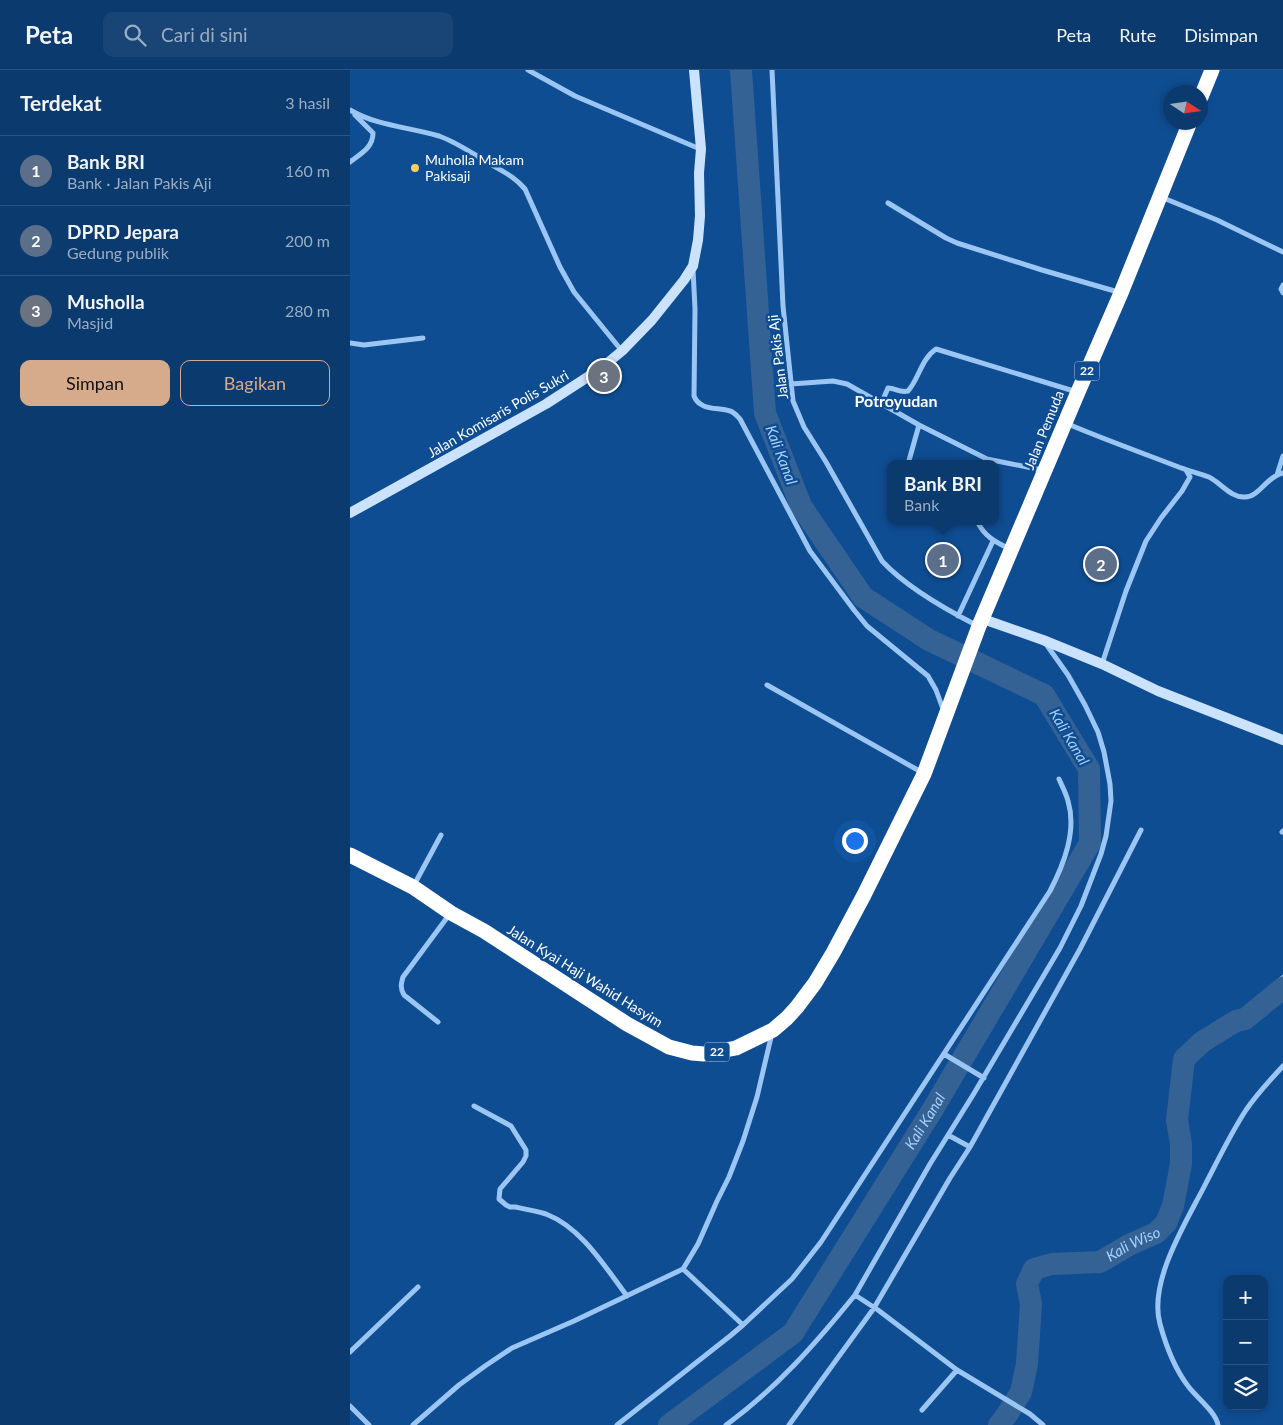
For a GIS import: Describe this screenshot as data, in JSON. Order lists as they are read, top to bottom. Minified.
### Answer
{"streets":{"highway":["22","Jalan Pemuda","Jalan Kyai Haji Wahid Hasyim"],"main road":["Jalan Komisaris Polis Sukri"],"street":["Jalan Pakis Aji"]},"crossings":[["Jalan Pakis Aji","22"],["Jalan Pakis Aji","Jalan Pemuda"],["22","Jalan Pemuda"],["22","Jalan Kyai Haji Wahid Hasyim"]],"districts":["Potroyudan"],"water":["Kali Kanal","Kali Wiso"],"places":["Muholla Makam Pakisaji"],"north":"right","page":{"header":"Peta","search":"Cari di sini","nav":["Peta","Rute","Disimpan"],"heading":["Terdekat","3 hasil"],"list":[{"mark":"1","name":"Bank BRI","note":"Bank · Jalan Pakis Aji","value":"160 m"},{"mark":"2","name":"DPRD Jepara","note":"Gedung publik","value":"200 m"},{"mark":"3","name":"Musholla","note":"Masjid","value":"280 m"}],"buttons":["Simpan","Bagikan"],"pins":["3","1","2"],"popup":["Bank BRI","Bank"],"map_buttons":["+","−"]}}
